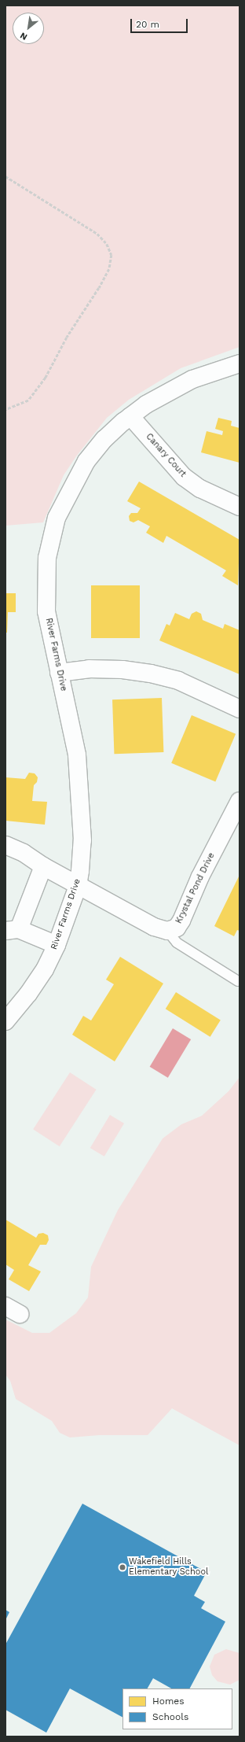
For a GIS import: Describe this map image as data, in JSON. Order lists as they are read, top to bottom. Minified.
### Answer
{"streets":{"street":["Canary Court","River Farms Drive","Krystal Pond Drive"]},"crossings":[["Canary Court","River Farms Drive"],["River Farms Drive","Krystal Pond Drive"]],"places":["Wakefield Hills Elementary School"],"legend":["Homes","Schools"],"scale_bar":"20 m","north":"bottom left"}
